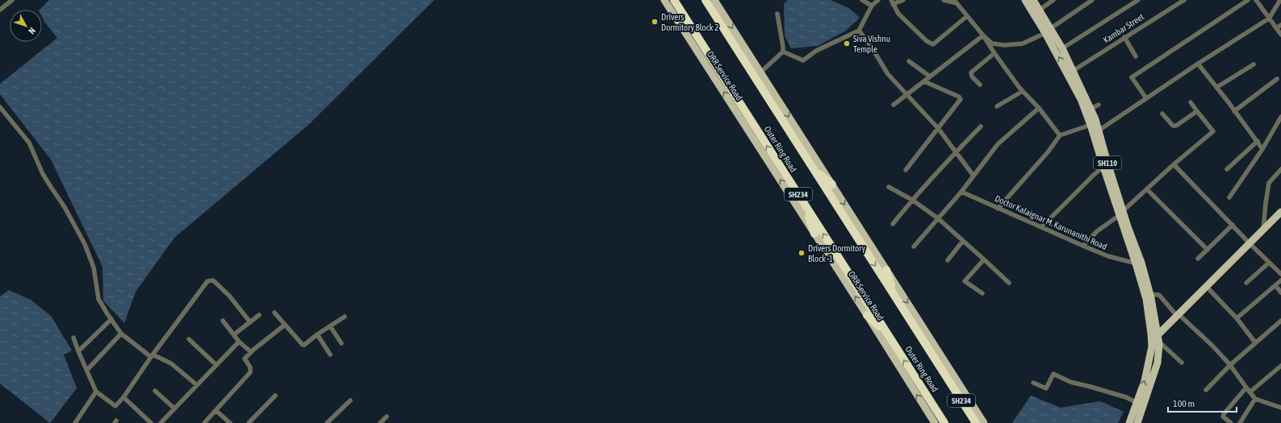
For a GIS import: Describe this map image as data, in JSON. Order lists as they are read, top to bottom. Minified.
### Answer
{"streets":{"highway":["Outer Ring Road","SH234"],"main road":["ORR Service Road","SH110"],"street":["Kambar Street","Doctor Kalaignar M. Karunanithi Road"]},"crossings":[["Kambar Street","SH110"],["SH110","Doctor Kalaignar M. Karunanithi Road"]],"places":["Drivers Dormitory Block 2","Siva Vishnu Temple","Drivers Dormitory Block -1"],"scale_bar":"100 m","north":"bottom right"}
